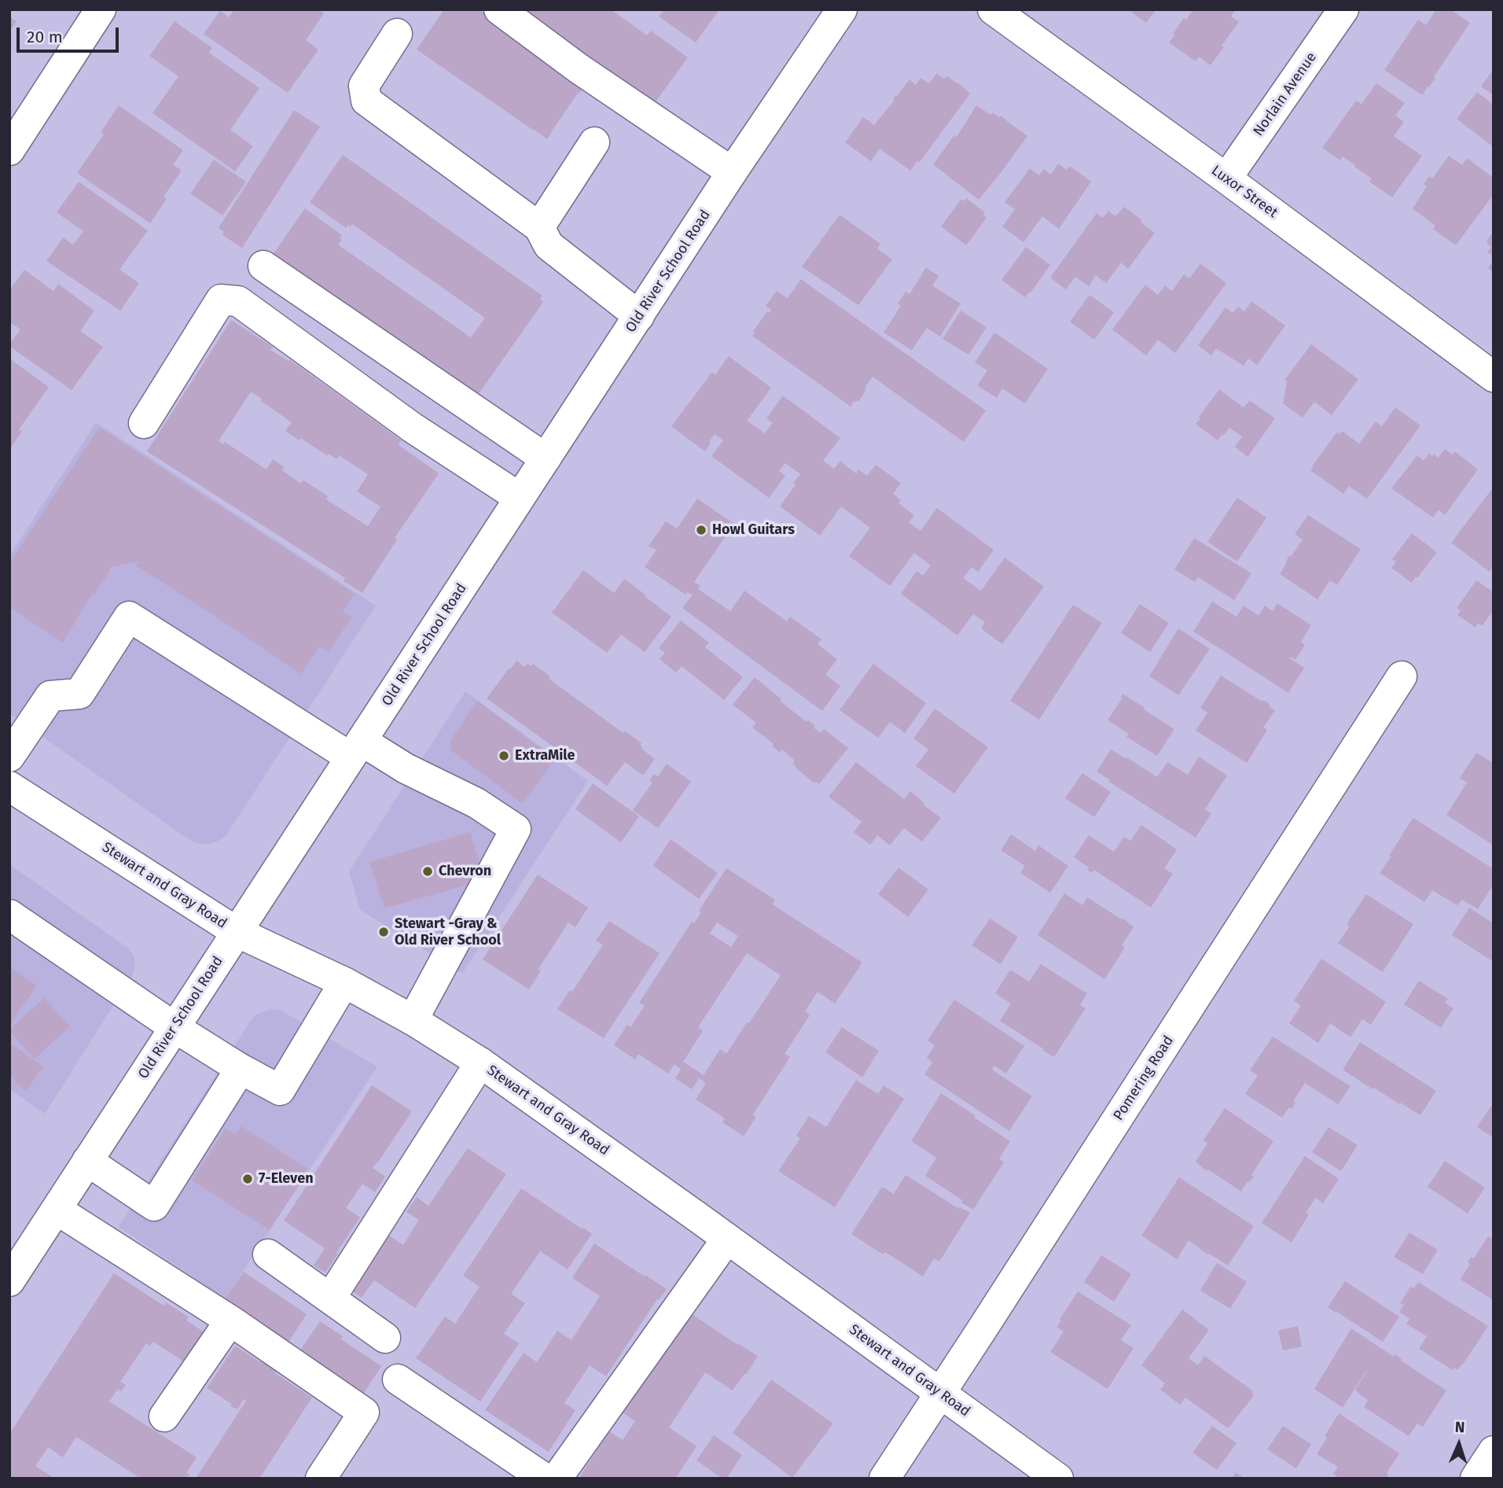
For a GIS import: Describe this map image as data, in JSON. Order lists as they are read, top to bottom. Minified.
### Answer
{"streets":{"main road":["Norlain Avenue","Luxor Street","Old River School Road","Stewart and Gray Road","Pomering Road"]},"crossings":[["Norlain Avenue","Luxor Street"],["Old River School Road","Stewart and Gray Road"],["Stewart and Gray Road","Pomering Road"]],"places":["Howl Guitars","ExtraMile","Chevron","Stewart -Gray & Old River School","7-Eleven"],"scale_bar":"20 m","north":"top"}
